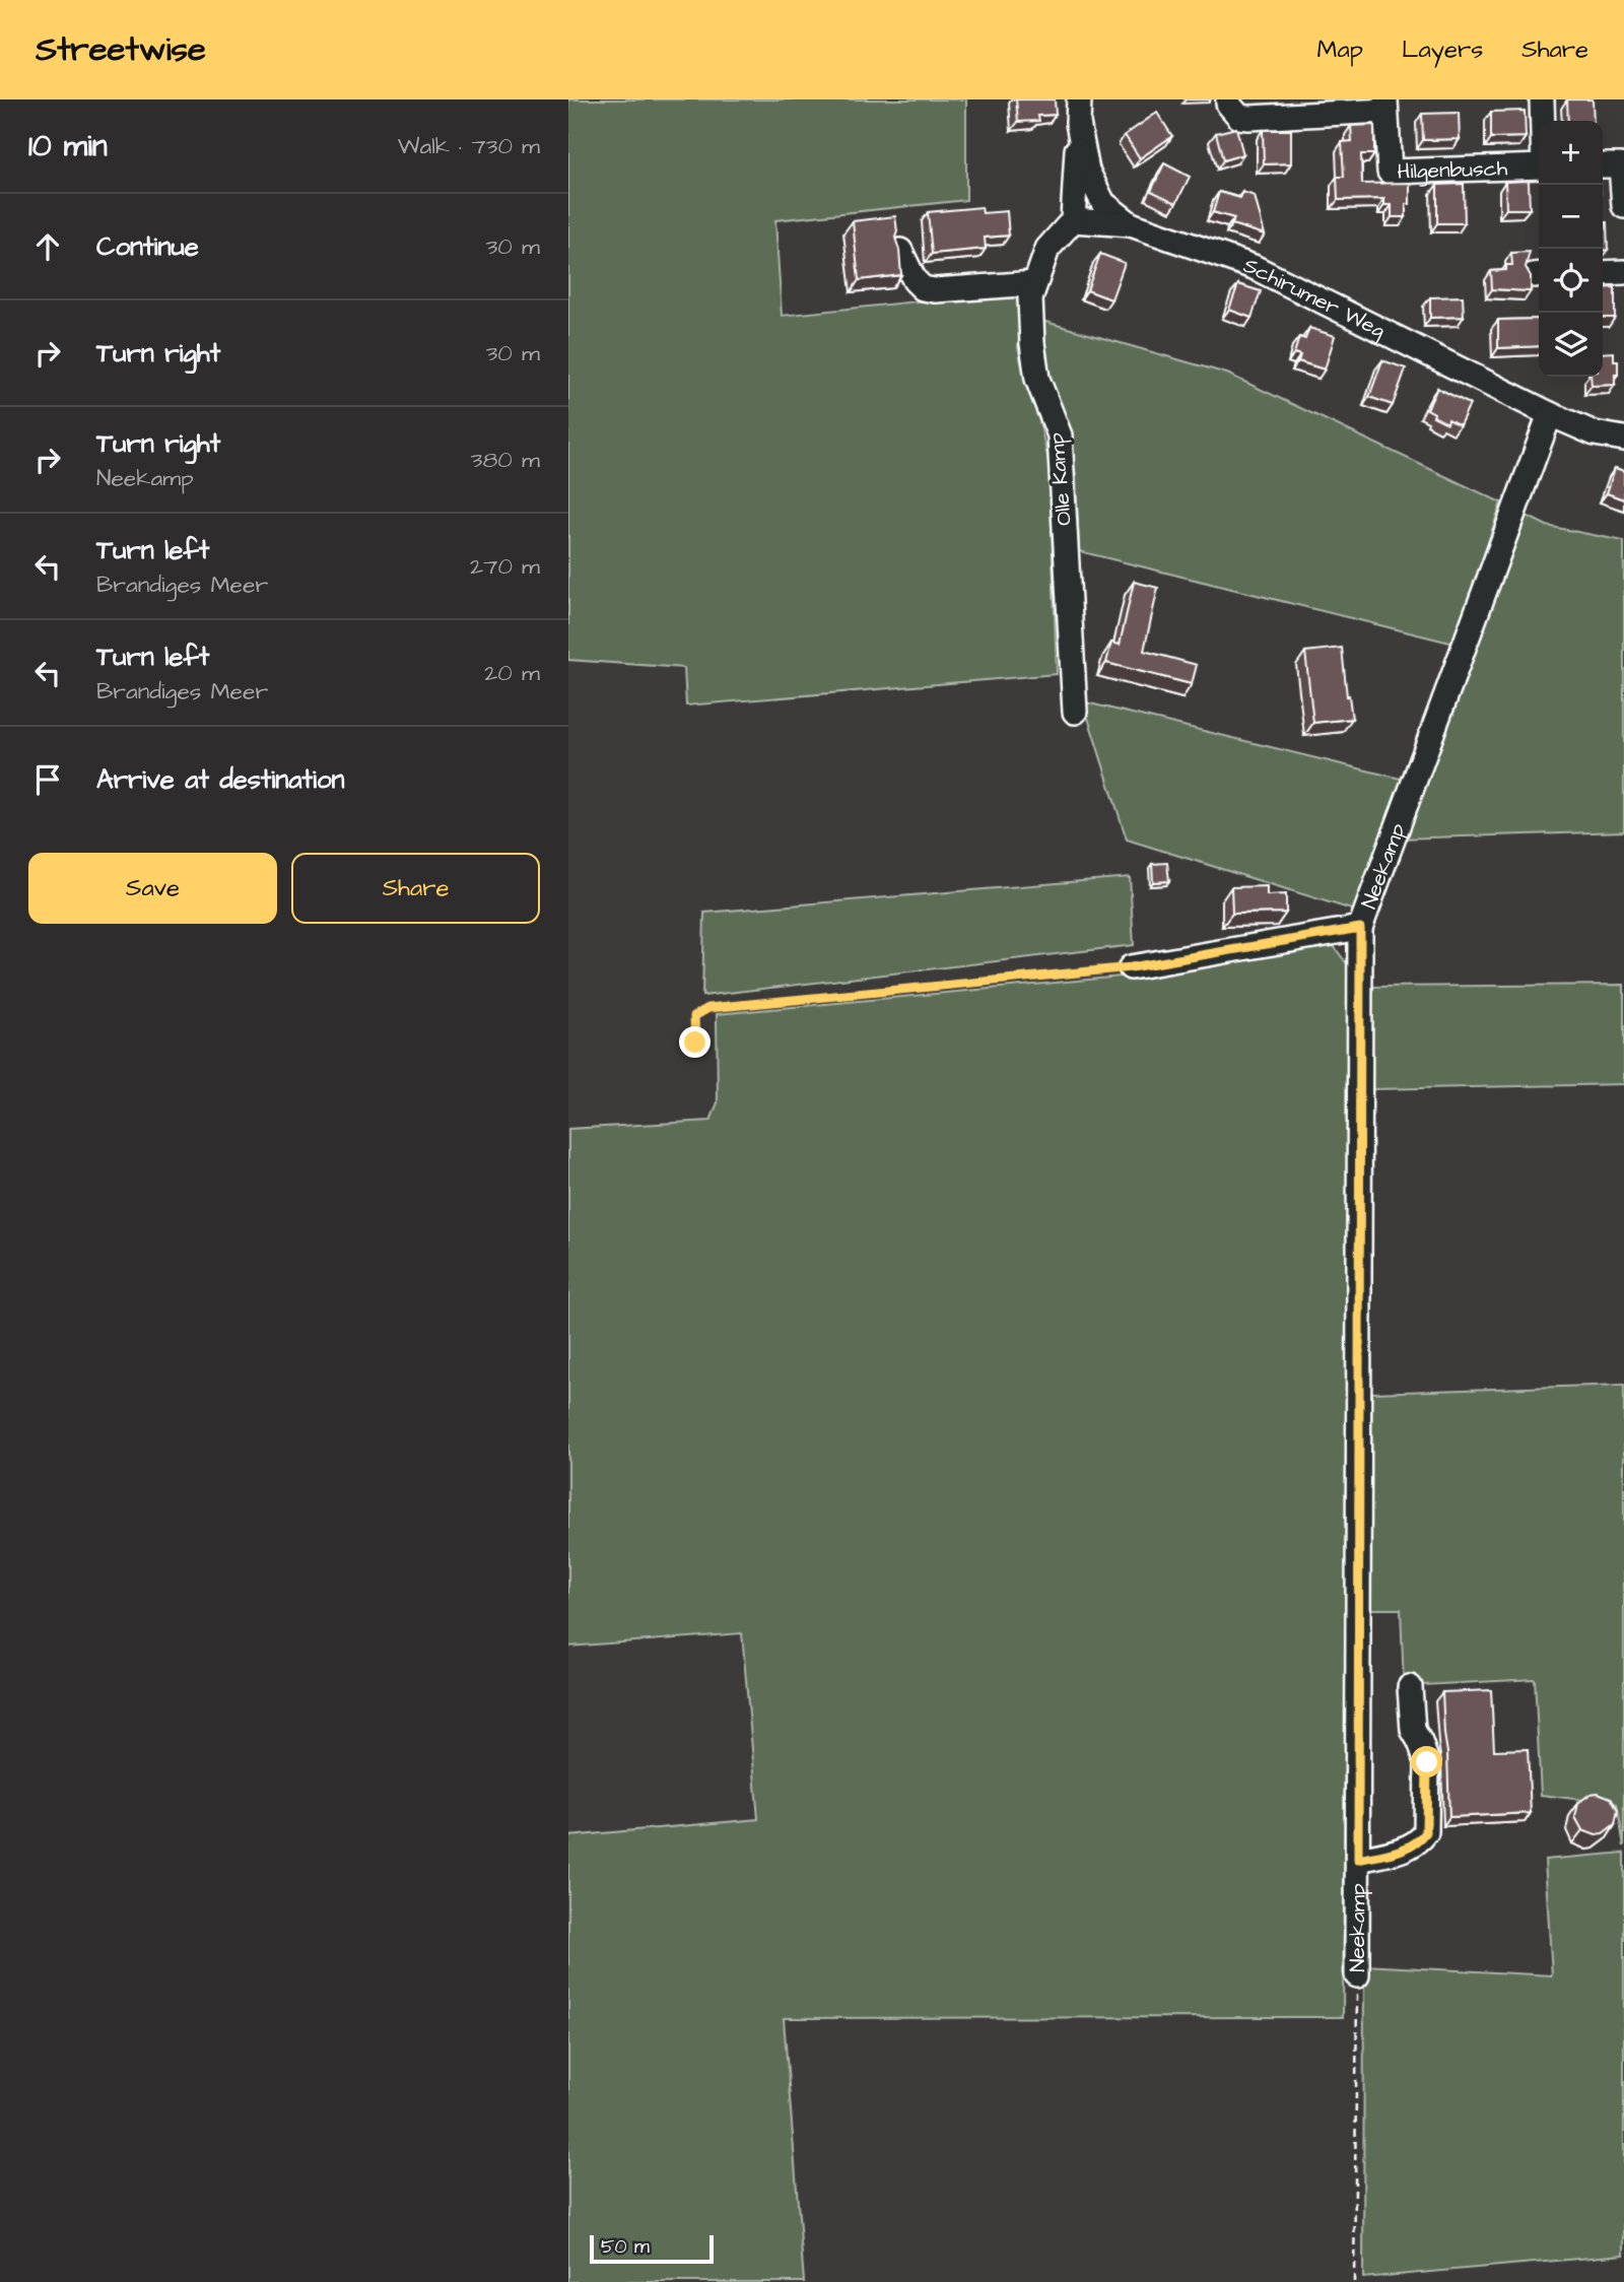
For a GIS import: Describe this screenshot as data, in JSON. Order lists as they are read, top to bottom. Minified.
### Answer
{"streets":{"street":["Hilgenbusch","Schirumer Weg","Olle Kamp","Neekamp"]},"crossings":[["Schirumer Weg","Neekamp"]],"scale_bar":"50 m","page":{"header":"Streetwise","nav":["Map","Layers","Share"],"heading":["10 min","Walk · 730 m"],"map_buttons":["+","−"],"list":[["Continue","30 m"],["Turn right","30 m"],["Turn right","Neekamp","380 m"],["Turn left","Brandiges Meer","270 m"],["Turn left","Brandiges Meer","20 m"],"Arrive at destination"],"buttons":["Save","Share"],"scale":"50 m"}}
